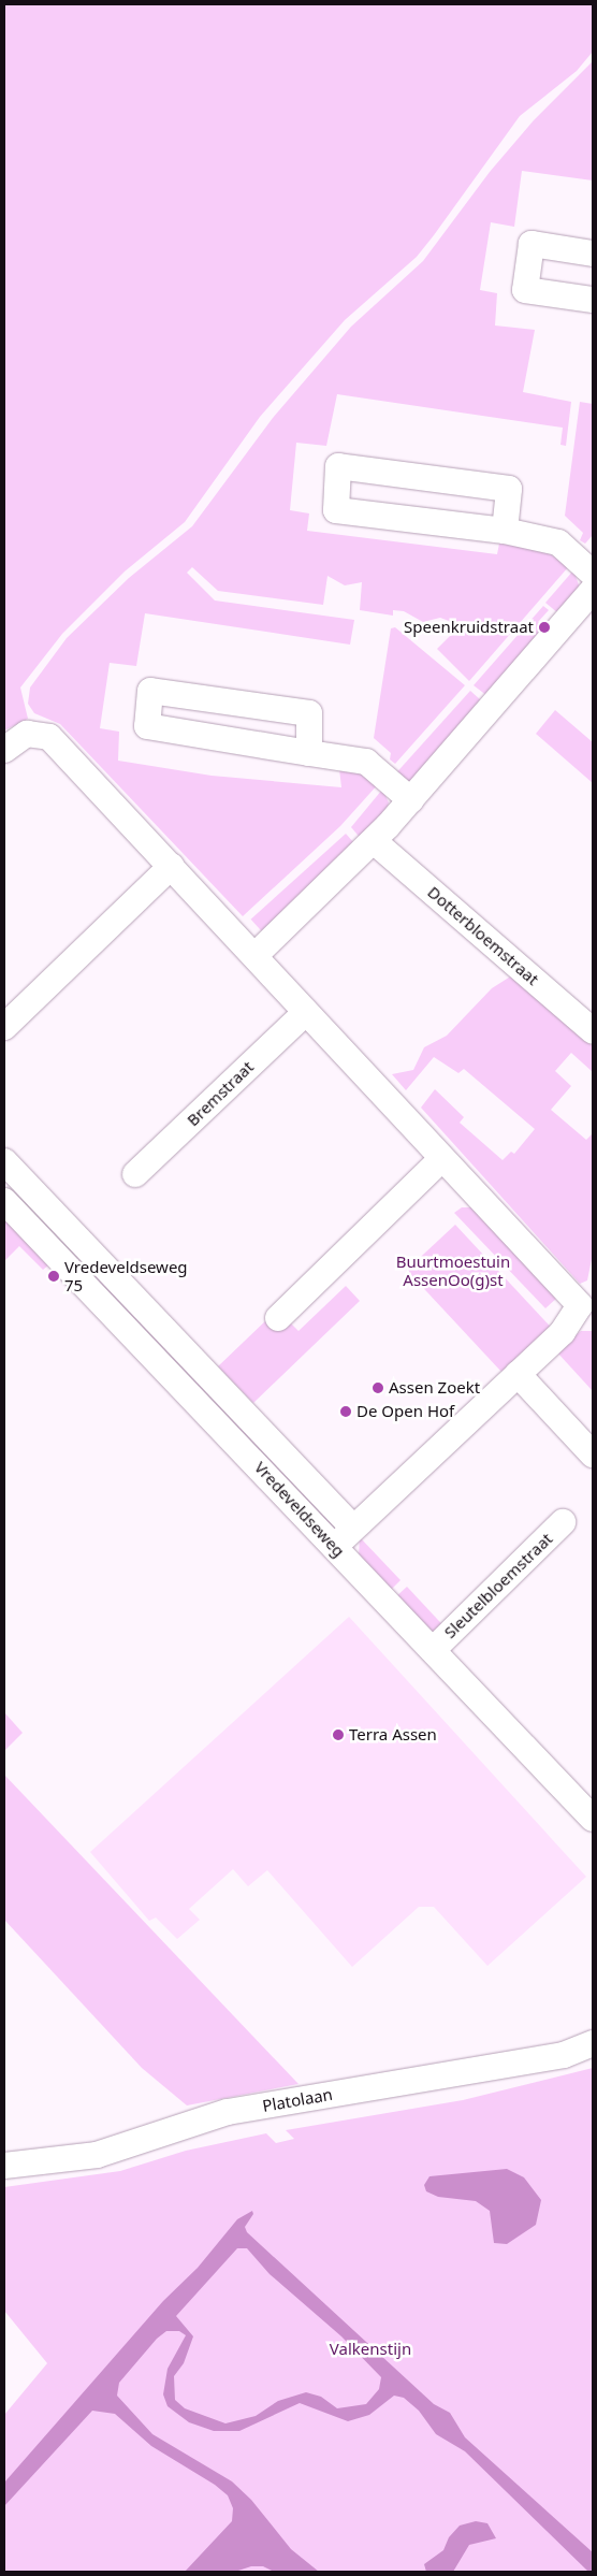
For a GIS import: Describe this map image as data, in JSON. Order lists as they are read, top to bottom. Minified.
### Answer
{"streets":{"street":["Dotterbloemstraat","Bremstraat","Vredeveldseweg","Sleutelbloemstraat","Platolaan"]},"crossings":[["Vredeveldseweg","Sleutelbloemstraat"]],"parks":["Buurtmoestuin AssenOo(g)st","Valkenstijn"],"places":["Speenkruidstraat","Vredeveldseweg 75","Assen Zoekt","De Open Hof","Terra Assen"]}
